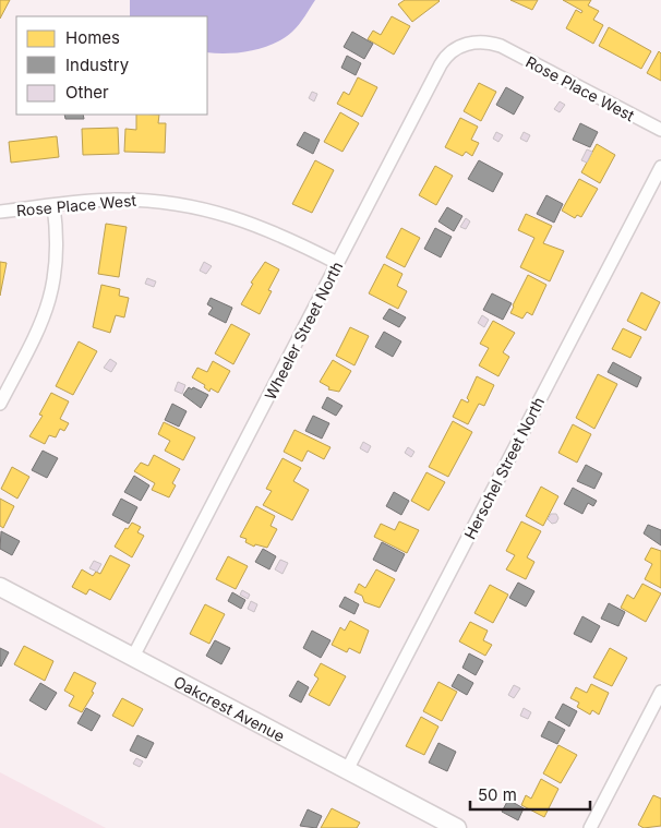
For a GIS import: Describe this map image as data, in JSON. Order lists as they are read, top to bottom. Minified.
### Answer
{"streets":{"street":["Rose Place West","Wheeler Street North","Herschel Street North","Oakcrest Avenue"]},"crossings":[["Rose Place West","Wheeler Street North"],["Wheeler Street North","Oakcrest Avenue"],["Herschel Street North","Oakcrest Avenue"]],"legend":["Homes","Industry","Other"],"scale_bar":"50 m"}
